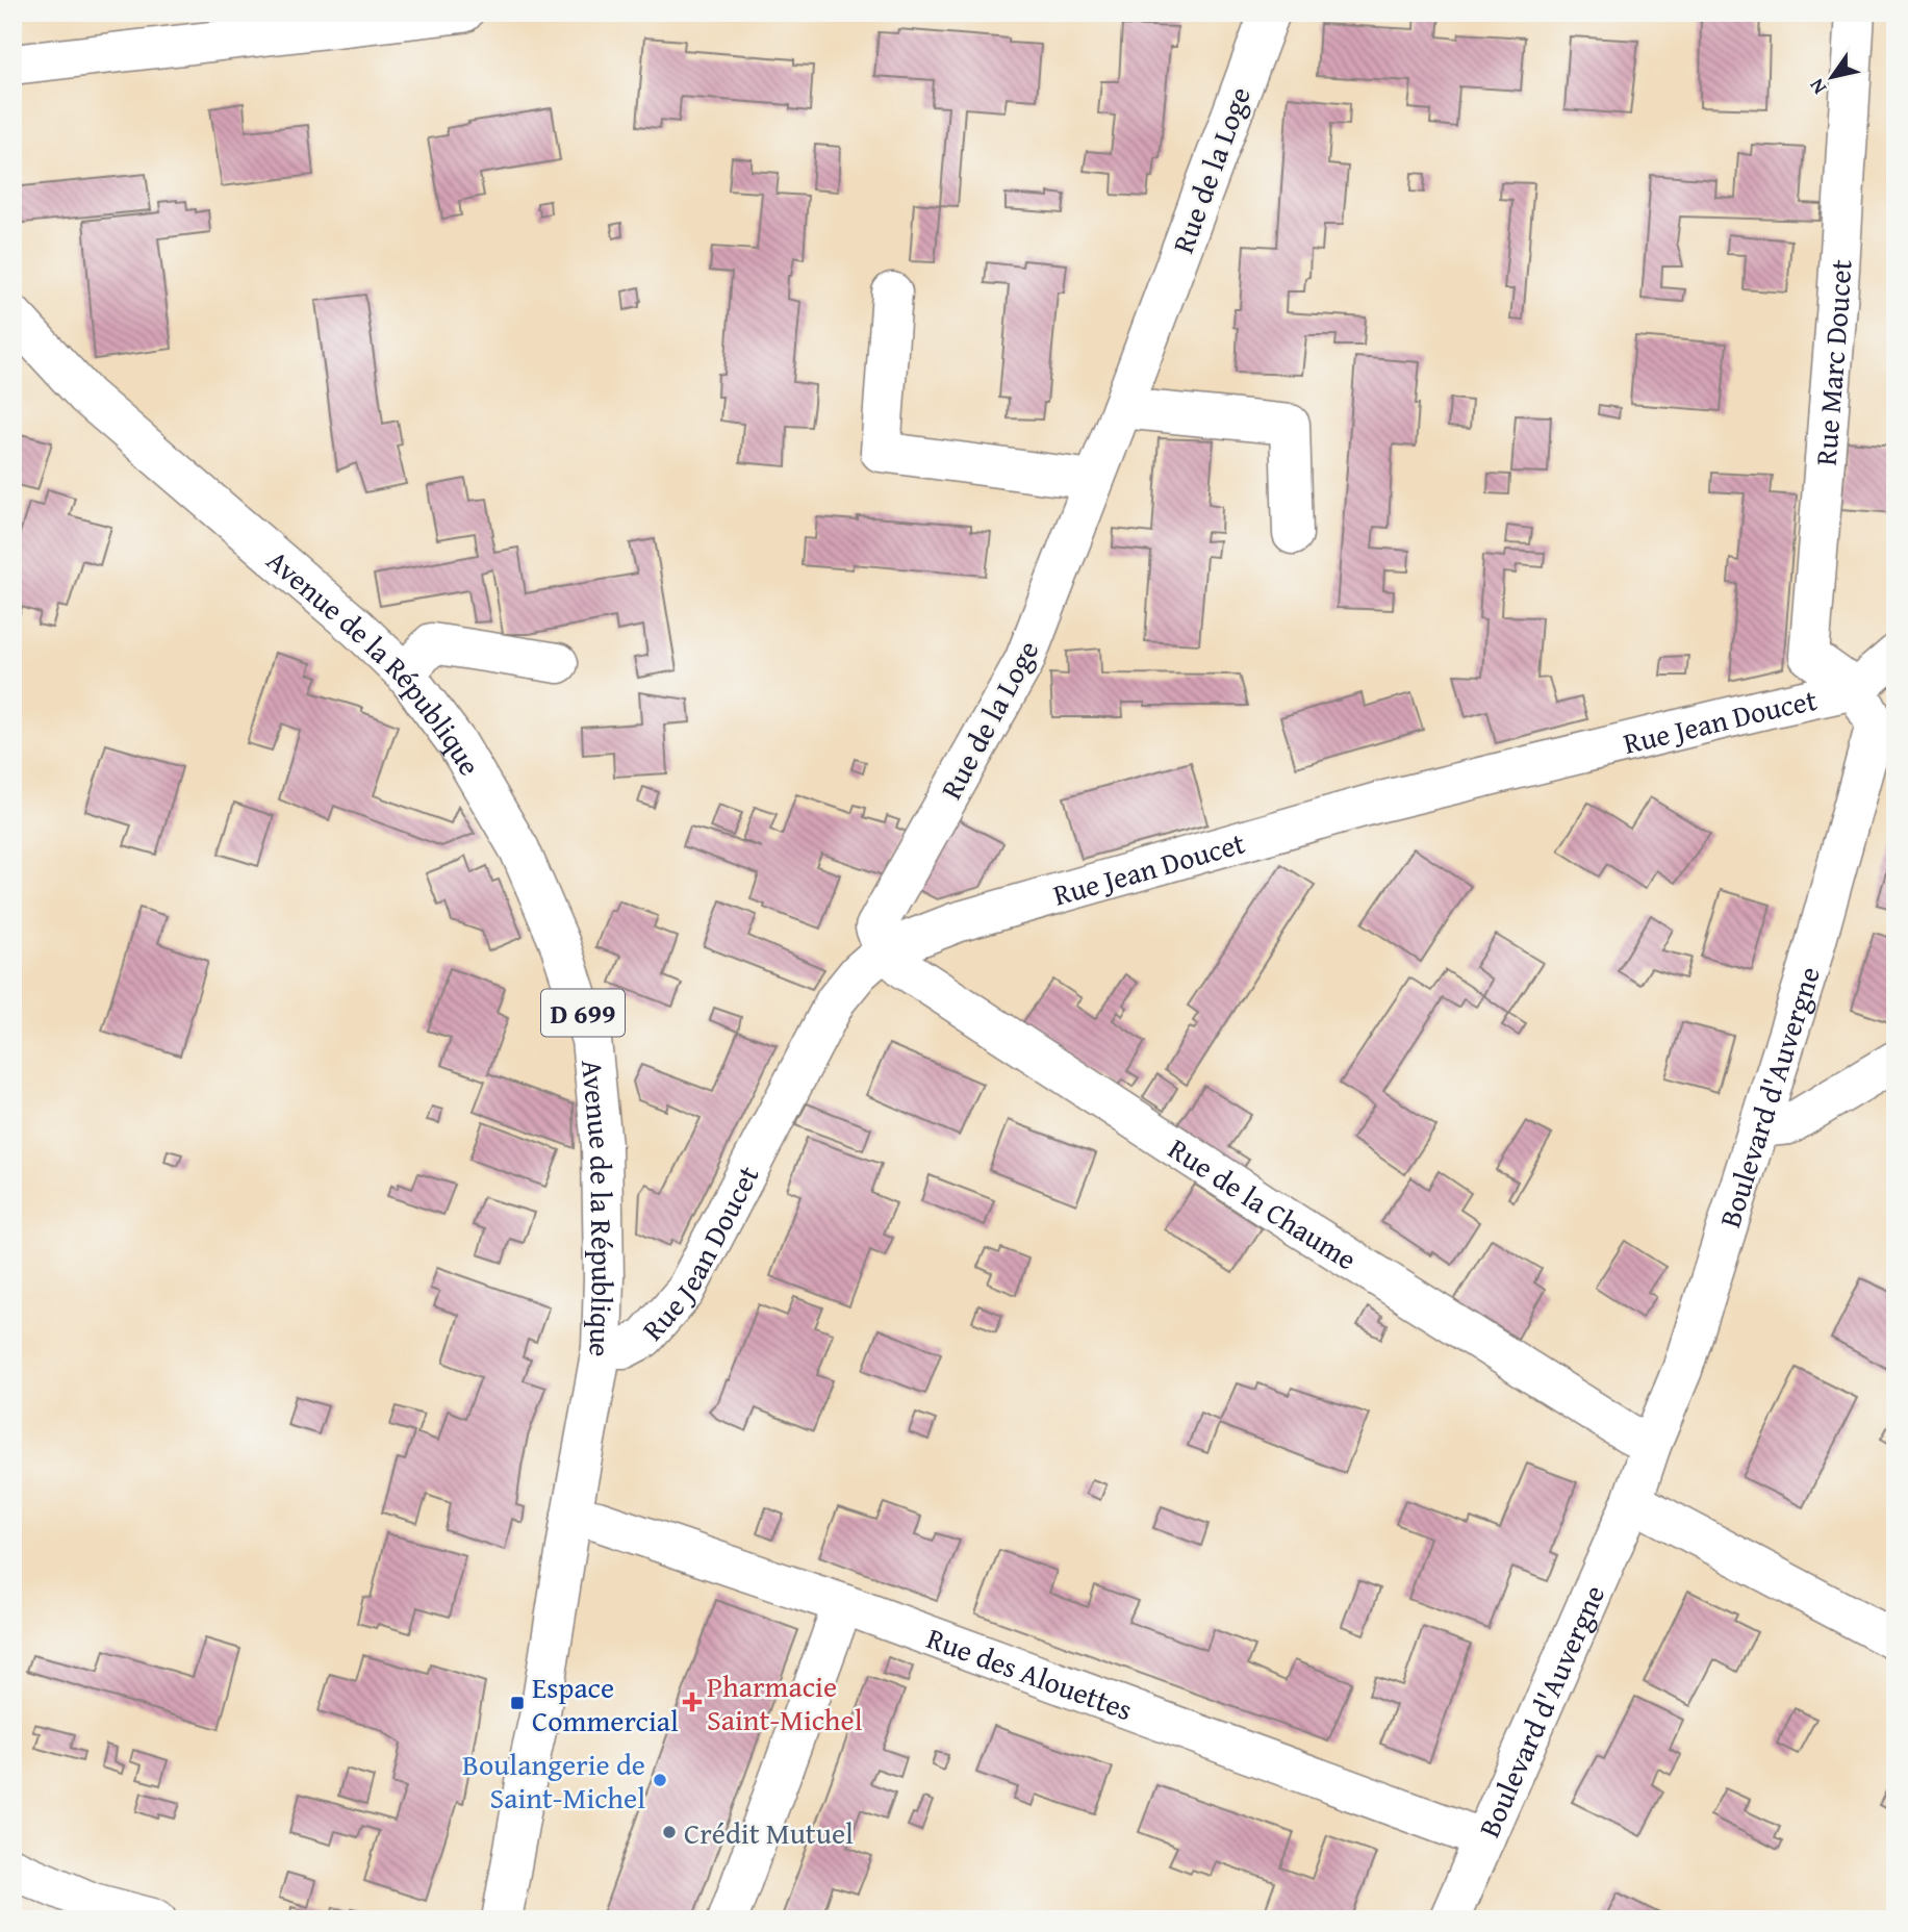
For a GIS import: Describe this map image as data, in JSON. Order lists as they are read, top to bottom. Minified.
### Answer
{"streets":{"street":["Rue de la Loge","Rue Marc Doucet","Avenue de la République","Rue Jean Doucet","D 699","Boulevard d'Auvergne","Rue de la Chaume","Rue des Alouettes"]},"crossings":[["Rue de la Loge","Rue Jean Doucet"],["Rue de la Loge","Rue de la Chaume"],["Rue Marc Doucet","Rue Jean Doucet"],["Rue Marc Doucet","Boulevard d'Auvergne"],["Avenue de la République","Rue Jean Doucet"],["Avenue de la République","Rue des Alouettes"],["Rue Jean Doucet","Boulevard d'Auvergne"],["Rue Jean Doucet","Rue de la Chaume"],["Boulevard d'Auvergne","Rue de la Chaume"],["Boulevard d'Auvergne","Rue des Alouettes"]],"places":{"health":["Pharmacie Saint-Michel"],"transit":["Espace Commercial"],"other":["Boulangerie de Saint-Michel","Crédit Mutuel"]},"north":"bottom left"}
